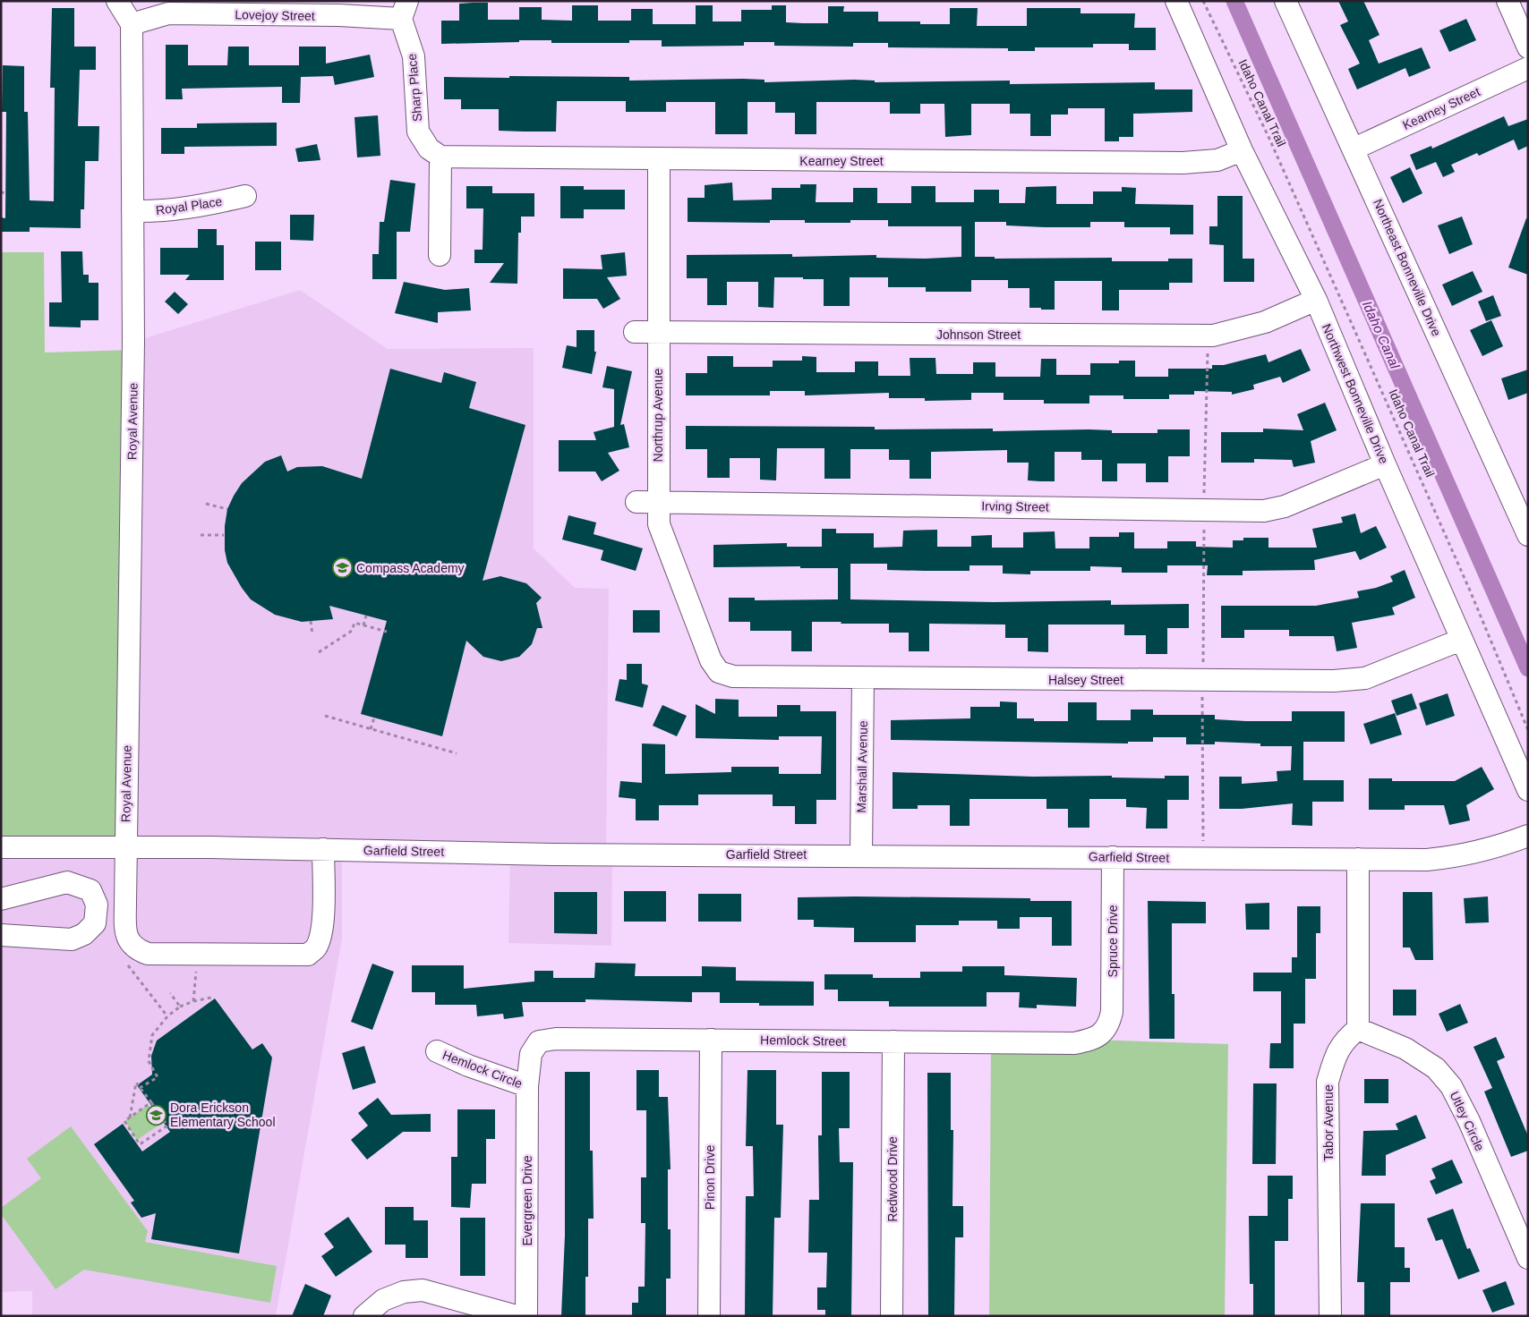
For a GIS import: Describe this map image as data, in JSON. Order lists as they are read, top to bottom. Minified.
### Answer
{"streets":{"street":["Lovejoy Street","Sharp Place","Kearney Street","Royal Place","Northeast Bonneville Drive","Johnson Street","Northwest Bonneville Drive","Northrup Avenue","Royal Avenue","Irving Street","Halsey Street","Marshall Avenue","Garfield Street","Spruce Drive","Hemlock Street","Hemlock Circle","Utley Circle","Tabor Avenue","Pinon Drive","Redwood Drive","Evergreen Drive"],"path":["Idaho Canal Trail"]},"crossings":[["Lovejoy Street","Sharp Place"],["Lovejoy Street","Royal Avenue"],["Sharp Place","Kearney Street"],["Kearney Street","Northeast Bonneville Drive"],["Kearney Street","Northwest Bonneville Drive"],["Kearney Street","Northrup Avenue"],["Royal Place","Royal Avenue"],["Johnson Street","Northwest Bonneville Drive"],["Johnson Street","Northrup Avenue"],["Northwest Bonneville Drive","Irving Street"],["Northwest Bonneville Drive","Halsey Street"],["Northrup Avenue","Irving Street"],["Northrup Avenue","Halsey Street"],["Royal Avenue","Garfield Street"],["Halsey Street","Marshall Avenue"],["Marshall Avenue","Garfield Street"],["Garfield Street","Spruce Drive"],["Spruce Drive","Hemlock Street"],["Hemlock Street","Hemlock Circle"],["Hemlock Street","Pinon Drive"],["Hemlock Street","Redwood Drive"],["Hemlock Street","Evergreen Drive"],["Hemlock Circle","Evergreen Drive"],["Utley Circle","Tabor Avenue"]],"water":["Idaho Canal"],"places":{"school or university":["Compass Academy","Dora Erickson Elementary School"]}}
